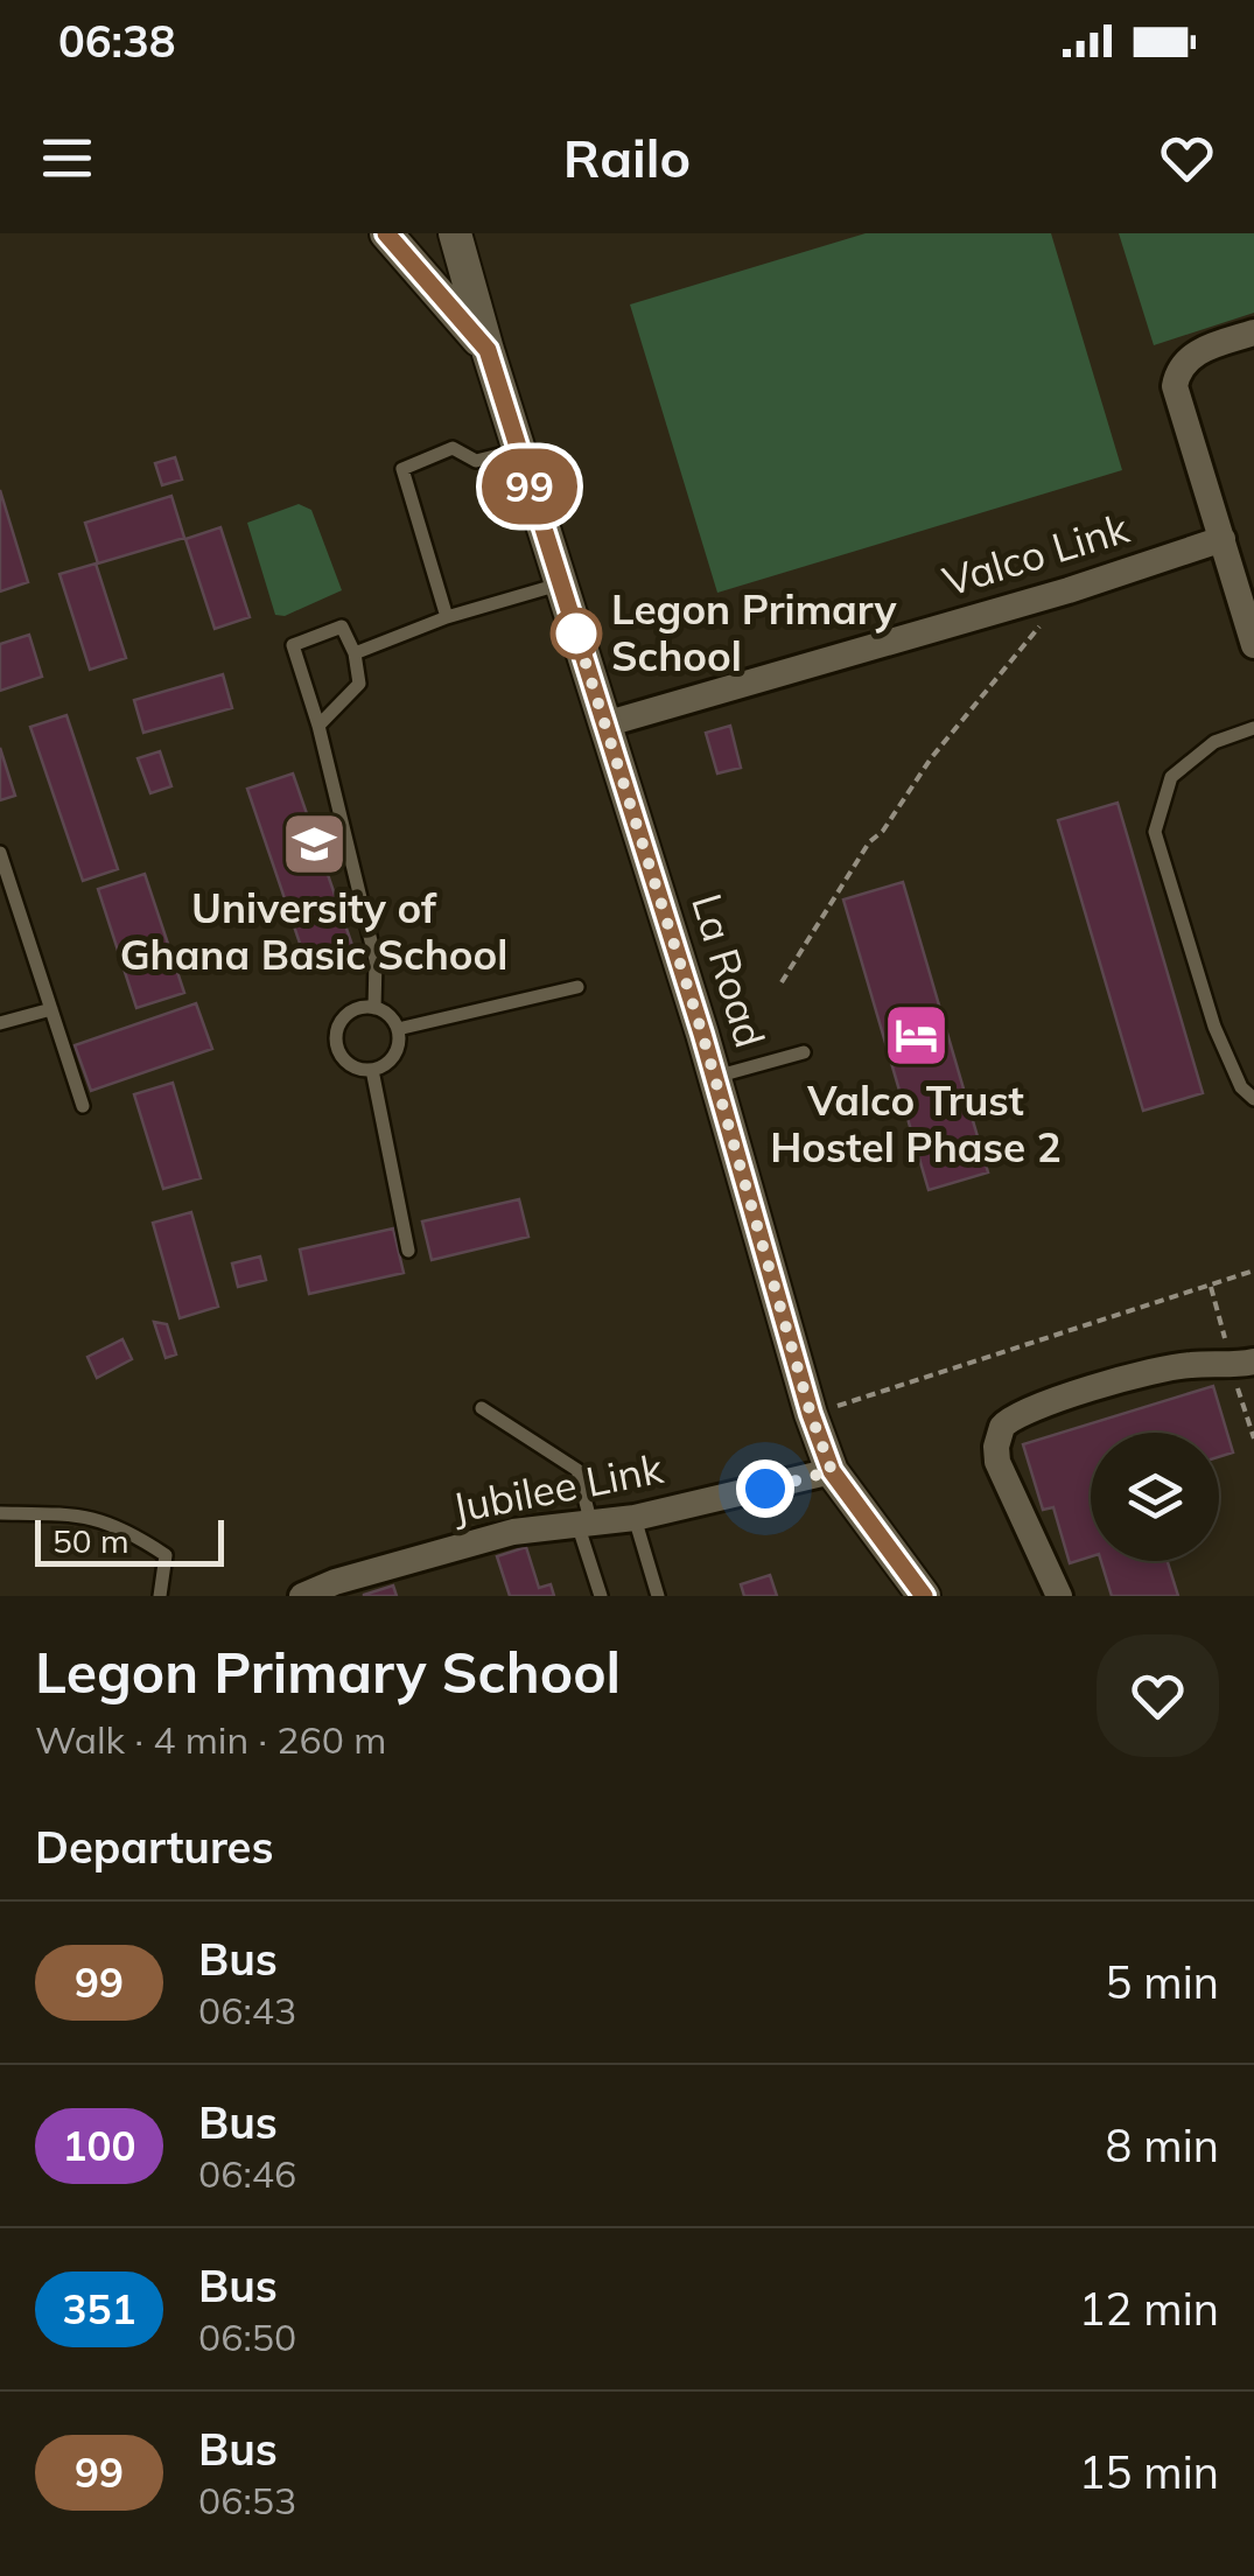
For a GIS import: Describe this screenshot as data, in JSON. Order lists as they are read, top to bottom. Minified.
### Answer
{"streets":{"street":["Valco Link","La Road","Jubilee Link"]},"crossings":[["Valco Link","La Road"],["La Road","Jubilee Link"]],"places":{"other":["Legon Primary School"],"school or university":["University of Ghana Basic School"],"hotel":["Valco Trust Hostel Phase 2"]},"lines":["bus line 99"],"scale_bar":"50 m","page":{"status":"06:38","header":"Railo","on_map":"99","scale":"50 m","heading":[["Legon Primary School","Walk · 4 min · 260 m"],"Departures"],"list":[{"mark":"99","name":"Bus","note":"06:43","value":"5 min"},{"mark":"100","name":"Bus","note":"06:46","value":"8 min"},{"mark":"351","name":"Bus","note":"06:50","value":"12 min"},{"mark":"99","name":"Bus","note":"06:53","value":"15 min"}]}}
